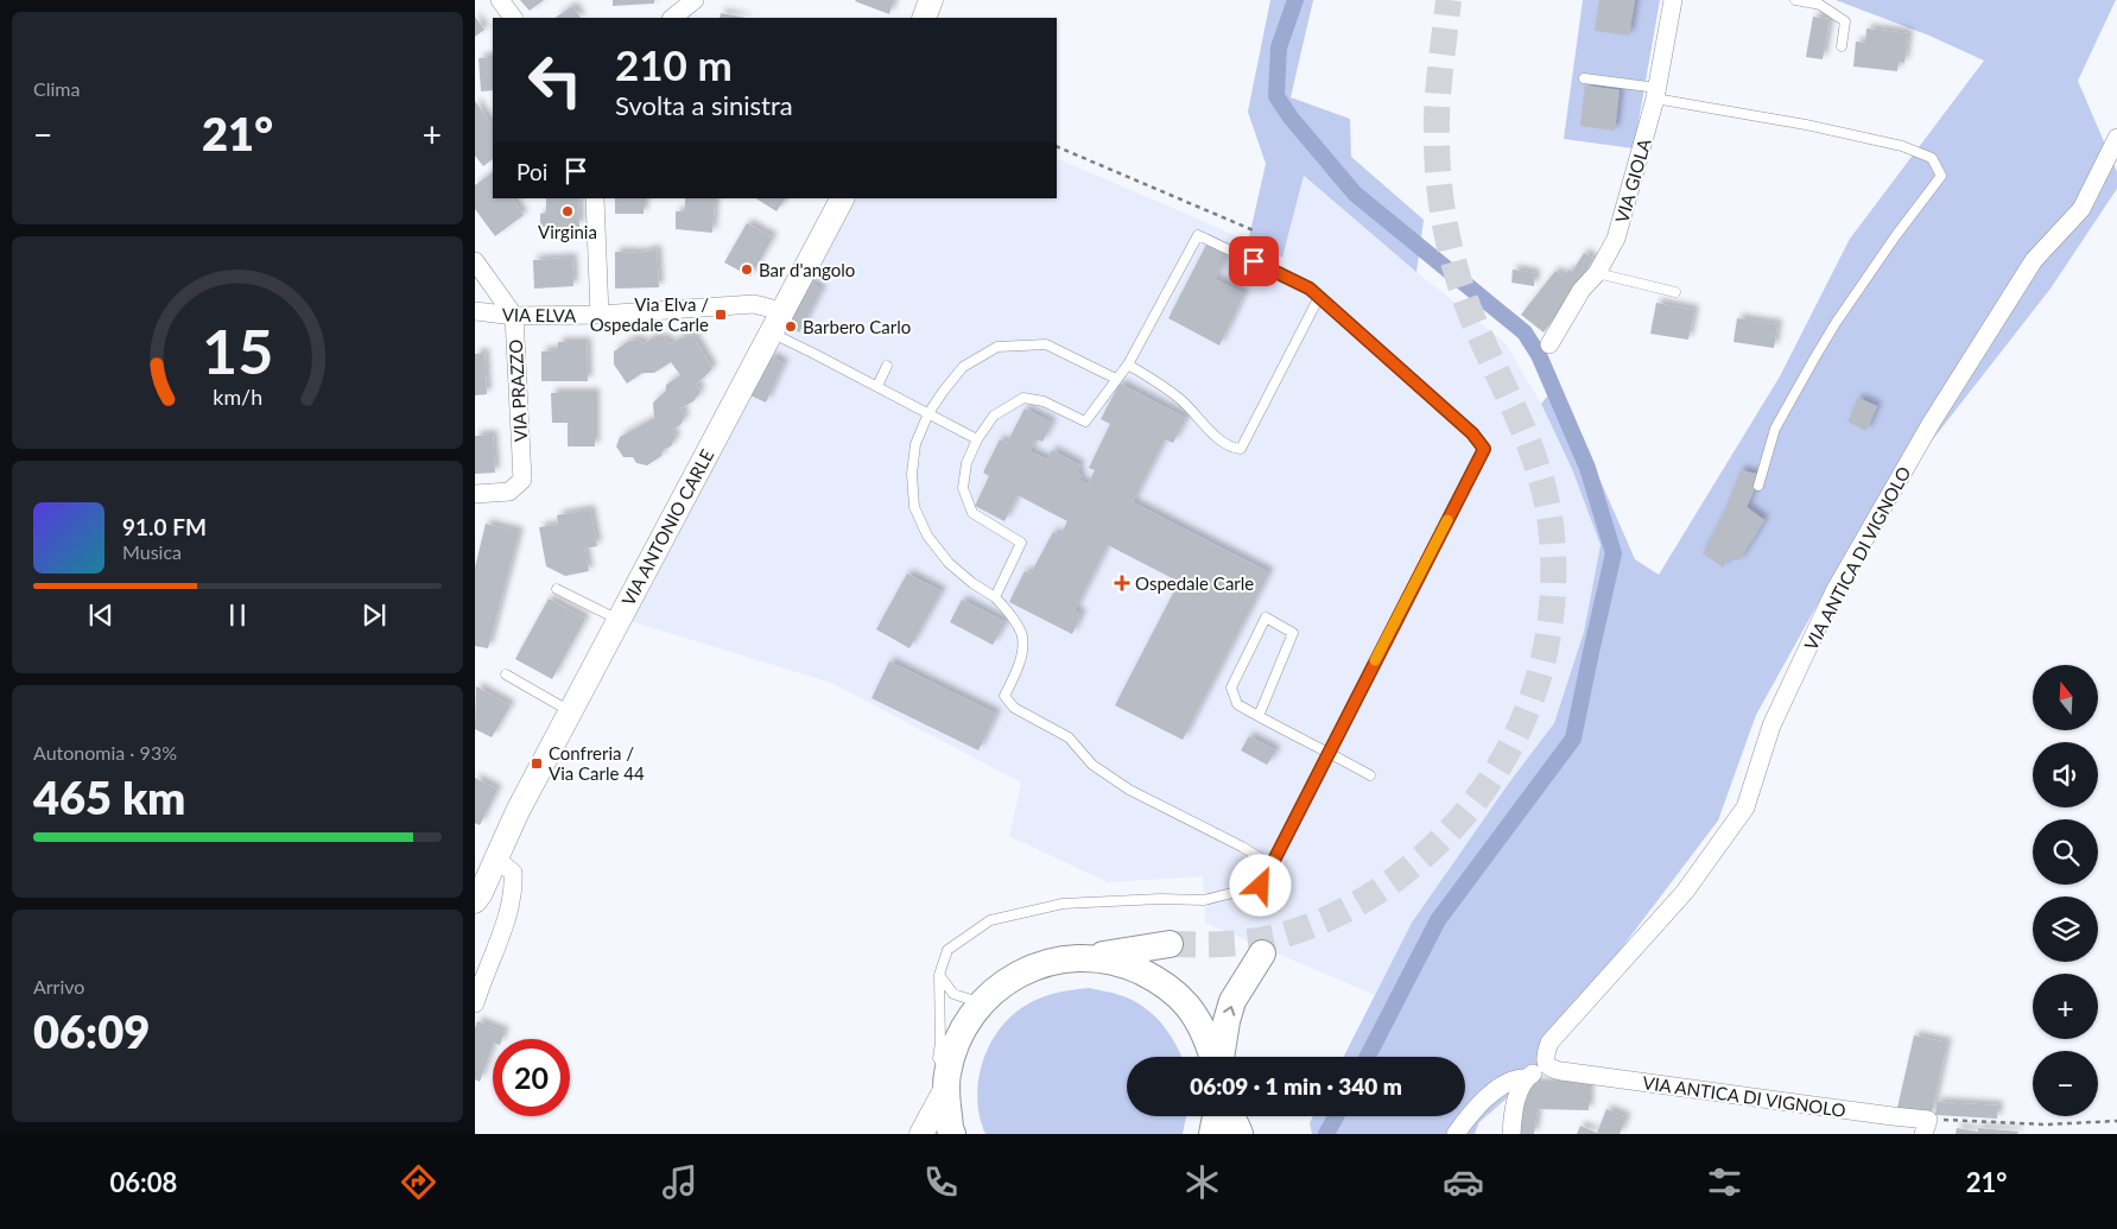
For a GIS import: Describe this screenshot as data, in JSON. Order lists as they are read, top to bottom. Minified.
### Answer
{"streets":{"street":["VIA GIOLA","VIA ELVA","VIA PRAZZO","VIA ANTONIO CARLE","VIA ANTICA DI VIGNOLO"]},"crossings":[["VIA ELVA","VIA PRAZZO"],["VIA ELVA","VIA ANTONIO CARLE"]],"places":{"other":["Virginia","Bar d'angolo","Barbero Carlo"],"transit":["Via Elva / Ospedale Carle","Confreria / Via Carle 44"],"health":["Ospedale Carle"]},"north":"top","page":{"tile":["Clima",["Autonomia · 93%","465 km"],["Arrivo","06:09"]],"turn":["210 m","Svolta a sinistra"],"heat":["−","21°","+"],"then":"Poi","song":["91.0 FM","Musica"],"map_buttons":["+","−"],"limit":"20","trip":"06:09 · 1 min · 340 m","tabs":["06:08","21°"],"gauge":["15","km/h"]}}
